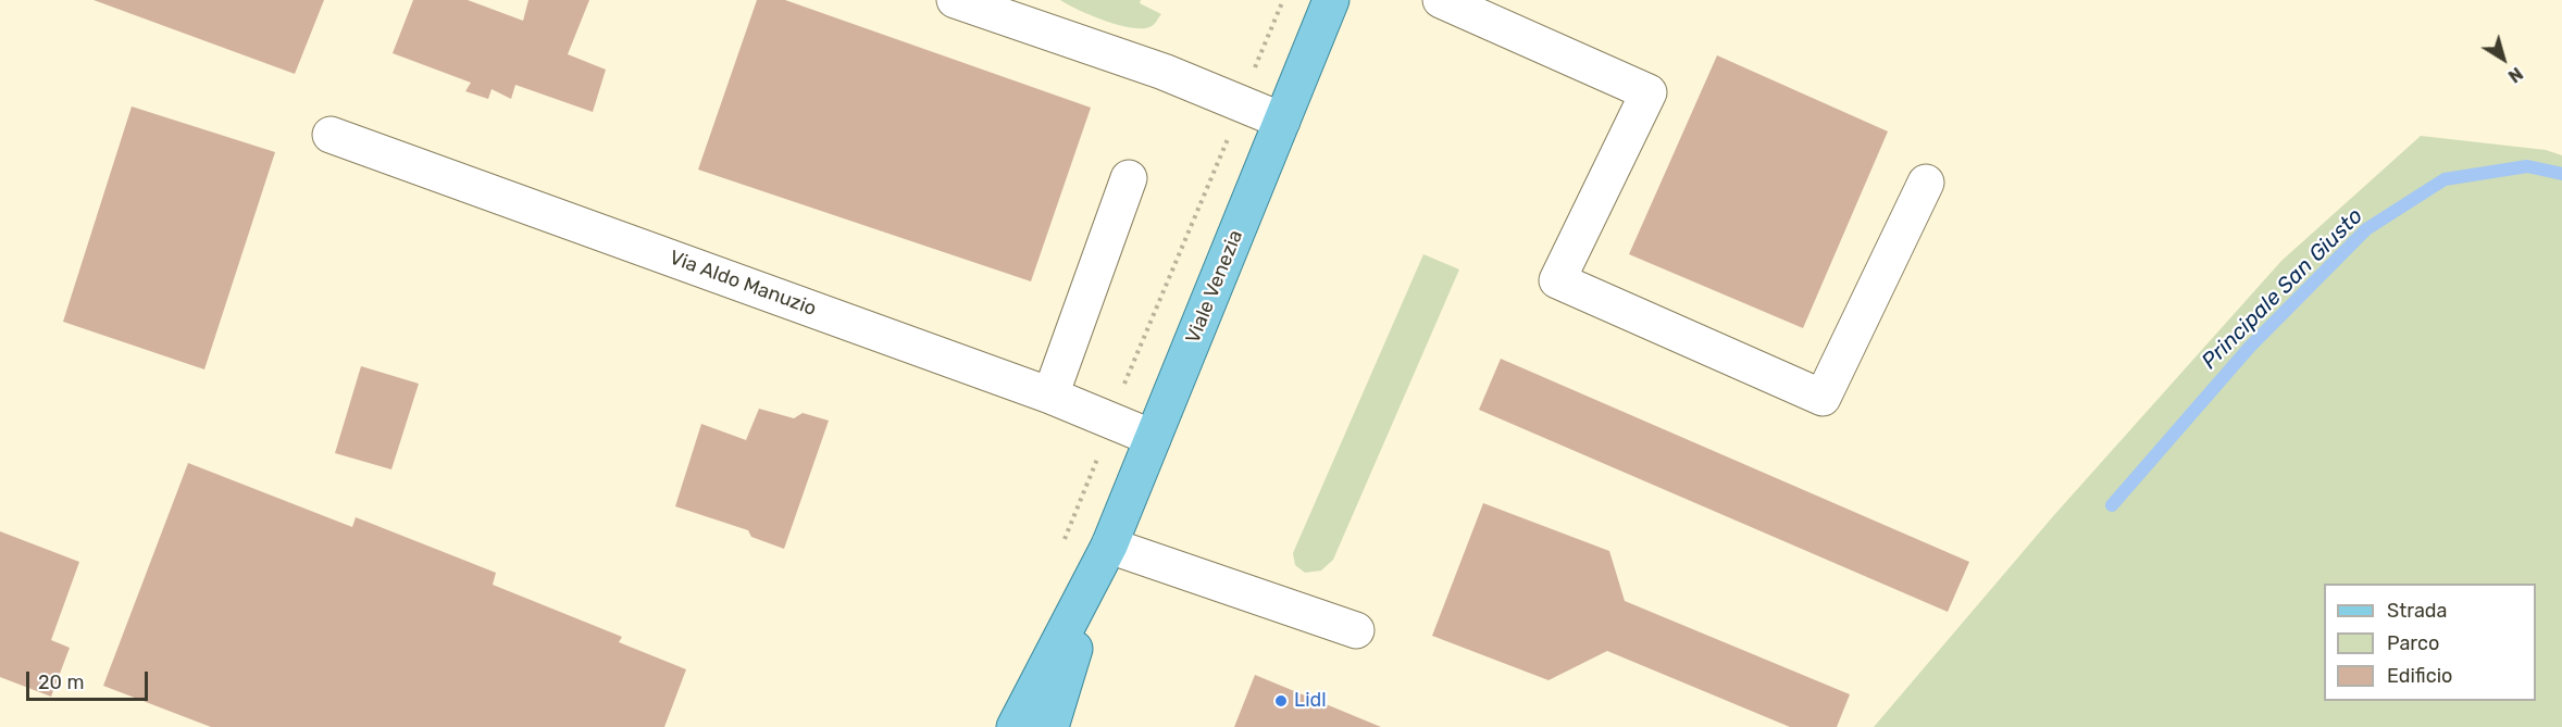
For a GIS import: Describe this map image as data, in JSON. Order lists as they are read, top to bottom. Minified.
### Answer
{"streets":{"main road":["Viale Venezia"],"street":["Via Aldo Manuzio"]},"crossings":[["Via Aldo Manuzio","Viale Venezia"]],"water":["Principale San Giusto"],"places":["Lidl"],"legend":["Strada","Parco","Edificio"],"scale_bar":"20 m","north":"bottom right"}
